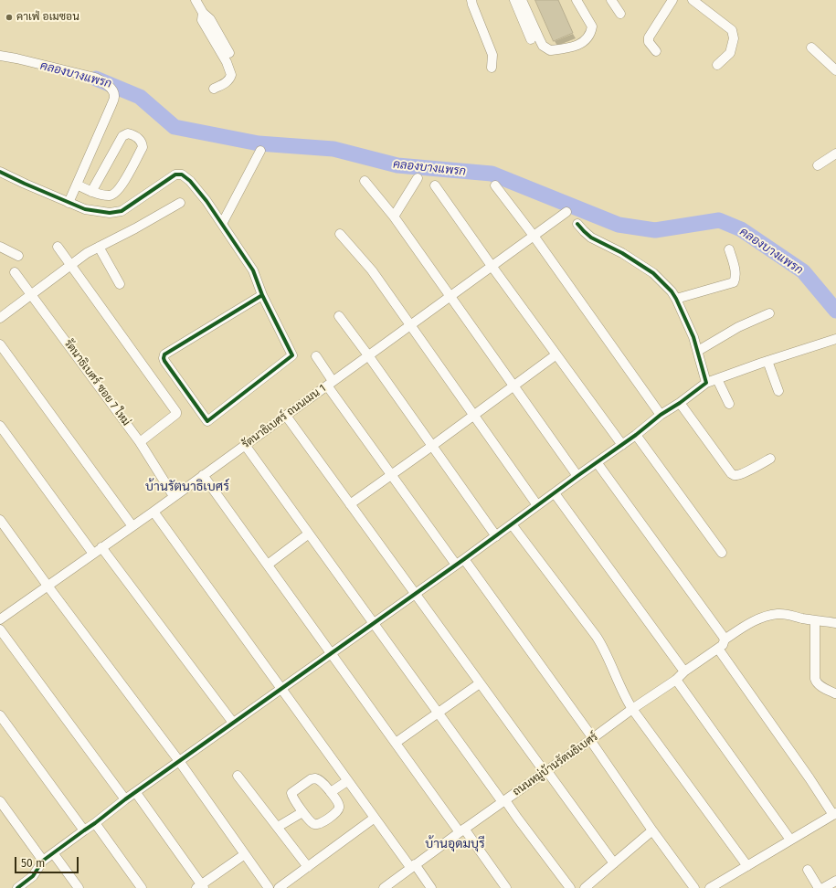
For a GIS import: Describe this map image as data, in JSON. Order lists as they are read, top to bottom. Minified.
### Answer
{"streets":{"street":["รัตนาธิเบศร์ ซอย 7 ใหม่","รัตนาธิเบศร์ ถนนเมน 1","ถนนหมู่บ้านรัตนธิเบศร์"]},"crossings":[["รัตนาธิเบศร์ ซอย 7 ใหม่","รัตนาธิเบศร์ ถนนเมน 1"]],"districts":["บ้านรัตนาธิเบศร์","บ้านอุดมบุรี"],"water":["คลองบางแพรก"],"places":["คาเฟ่ อเมซอน"],"scale_bar":"50 m"}
